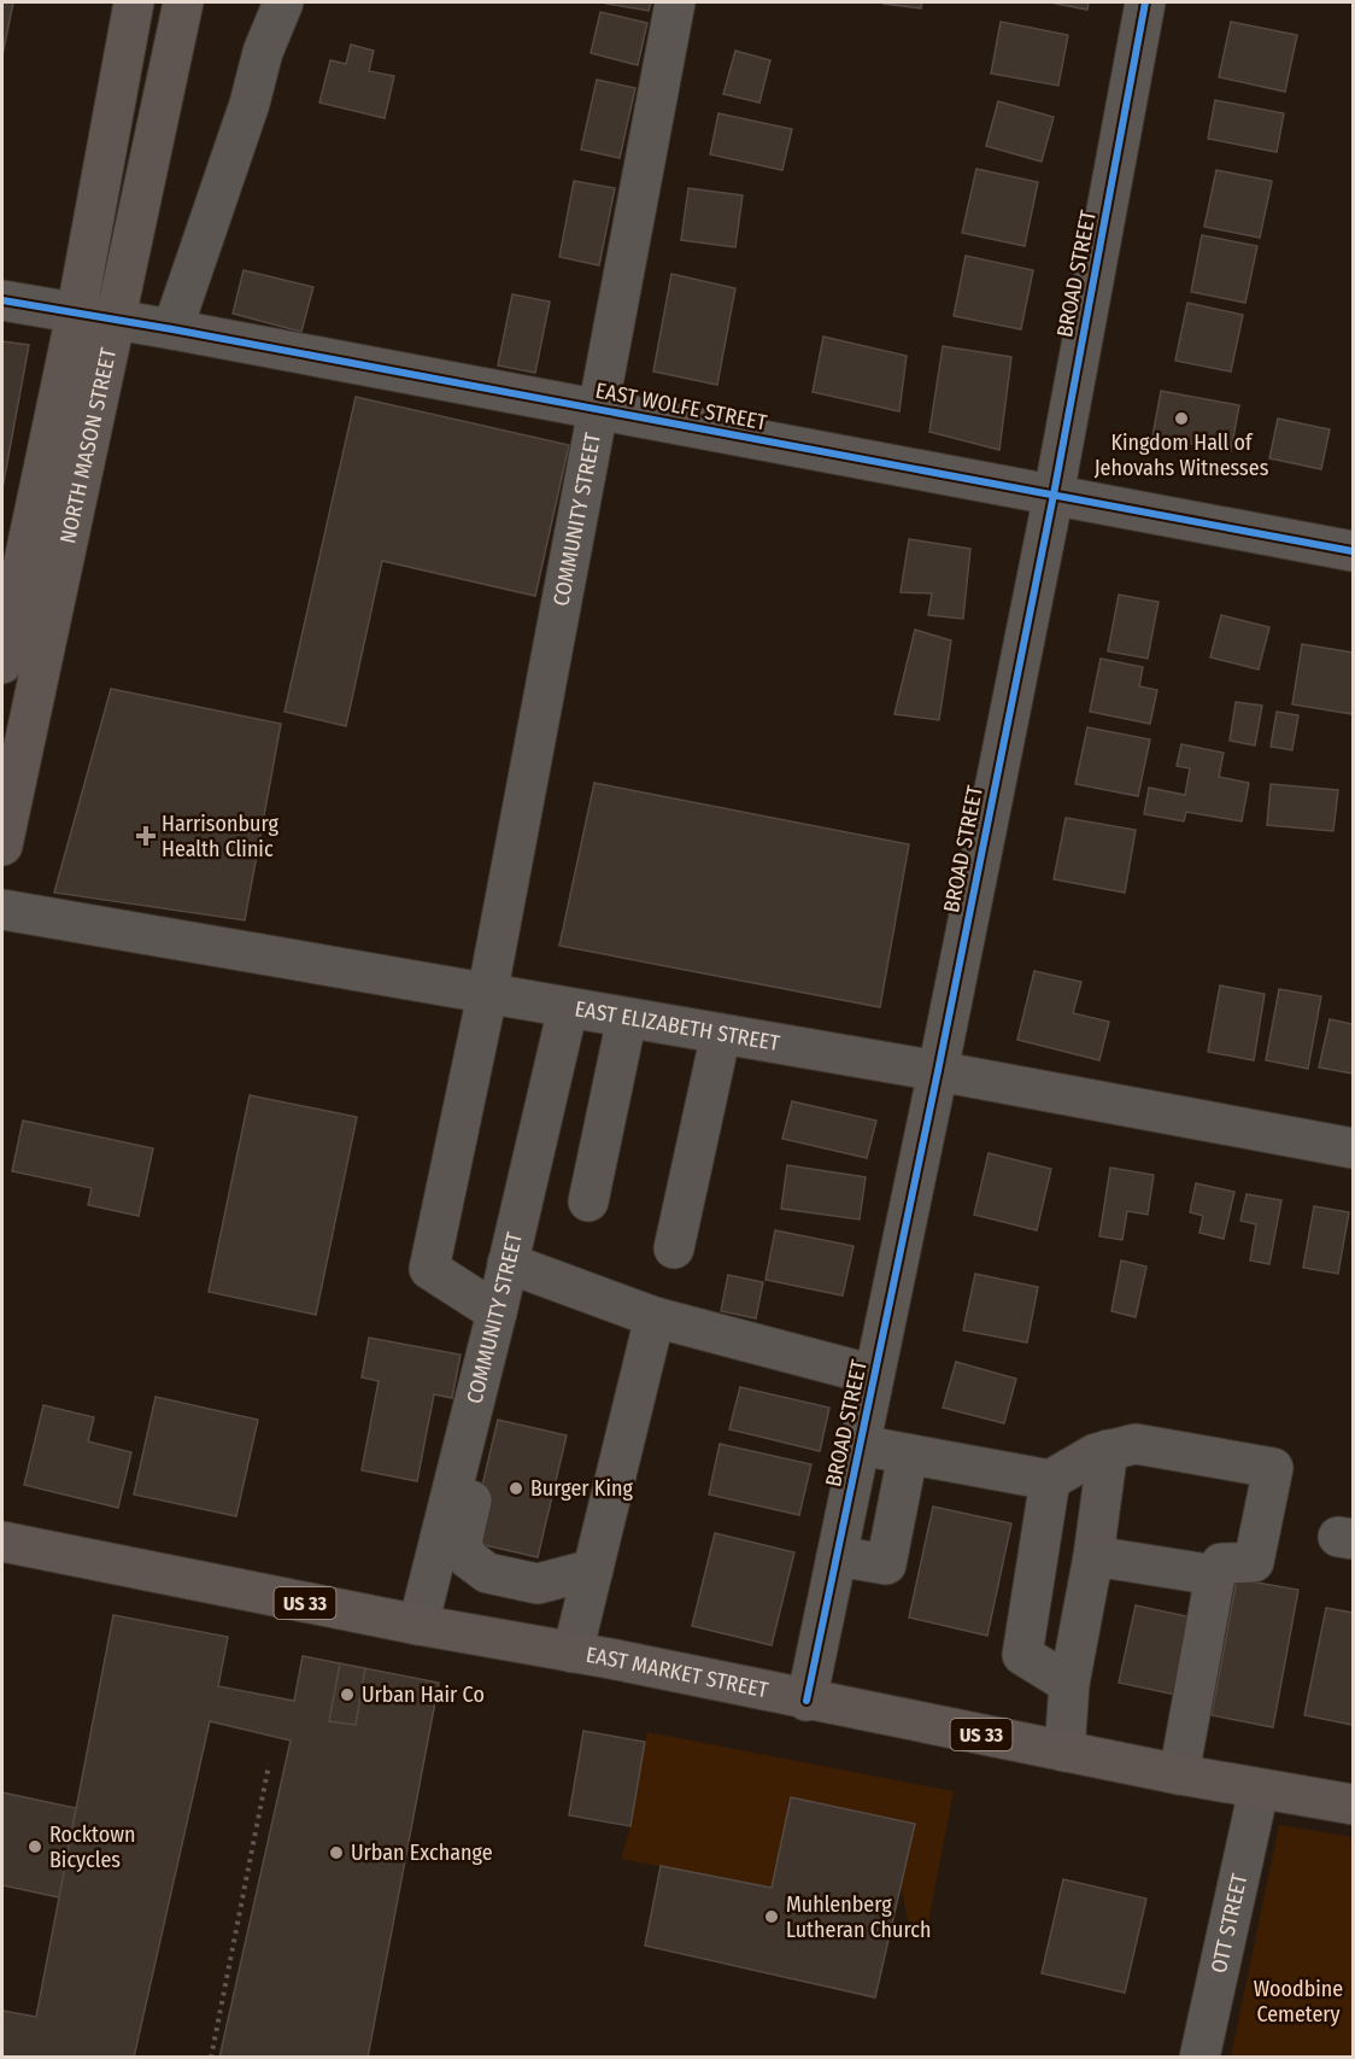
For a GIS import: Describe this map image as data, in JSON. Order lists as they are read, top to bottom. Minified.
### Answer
{"streets":{"main road":["NORTH MASON STREET","US 33","EAST MARKET STREET"],"street":["BROAD STREET","EAST WOLFE STREET","COMMUNITY STREET","EAST ELIZABETH STREET","OTT STREET"]},"crossings":[["BROAD STREET","EAST WOLFE STREET"],["BROAD STREET","EAST ELIZABETH STREET"],["BROAD STREET","EAST MARKET STREET"],["EAST WOLFE STREET","NORTH MASON STREET"],["EAST WOLFE STREET","COMMUNITY STREET"],["COMMUNITY STREET","EAST ELIZABETH STREET"],["COMMUNITY STREET","EAST MARKET STREET"],["EAST MARKET STREET","OTT STREET"]],"parks":["Woodbine Cemetery"],"places":{"other":["Kingdom Hall of Jehovahs Witnesses","Burger King","Urban Hair Co","Rocktown Bicycles","Urban Exchange","Muhlenberg Lutheran Church"],"health":["Harrisonburg Health Clinic"]}}
